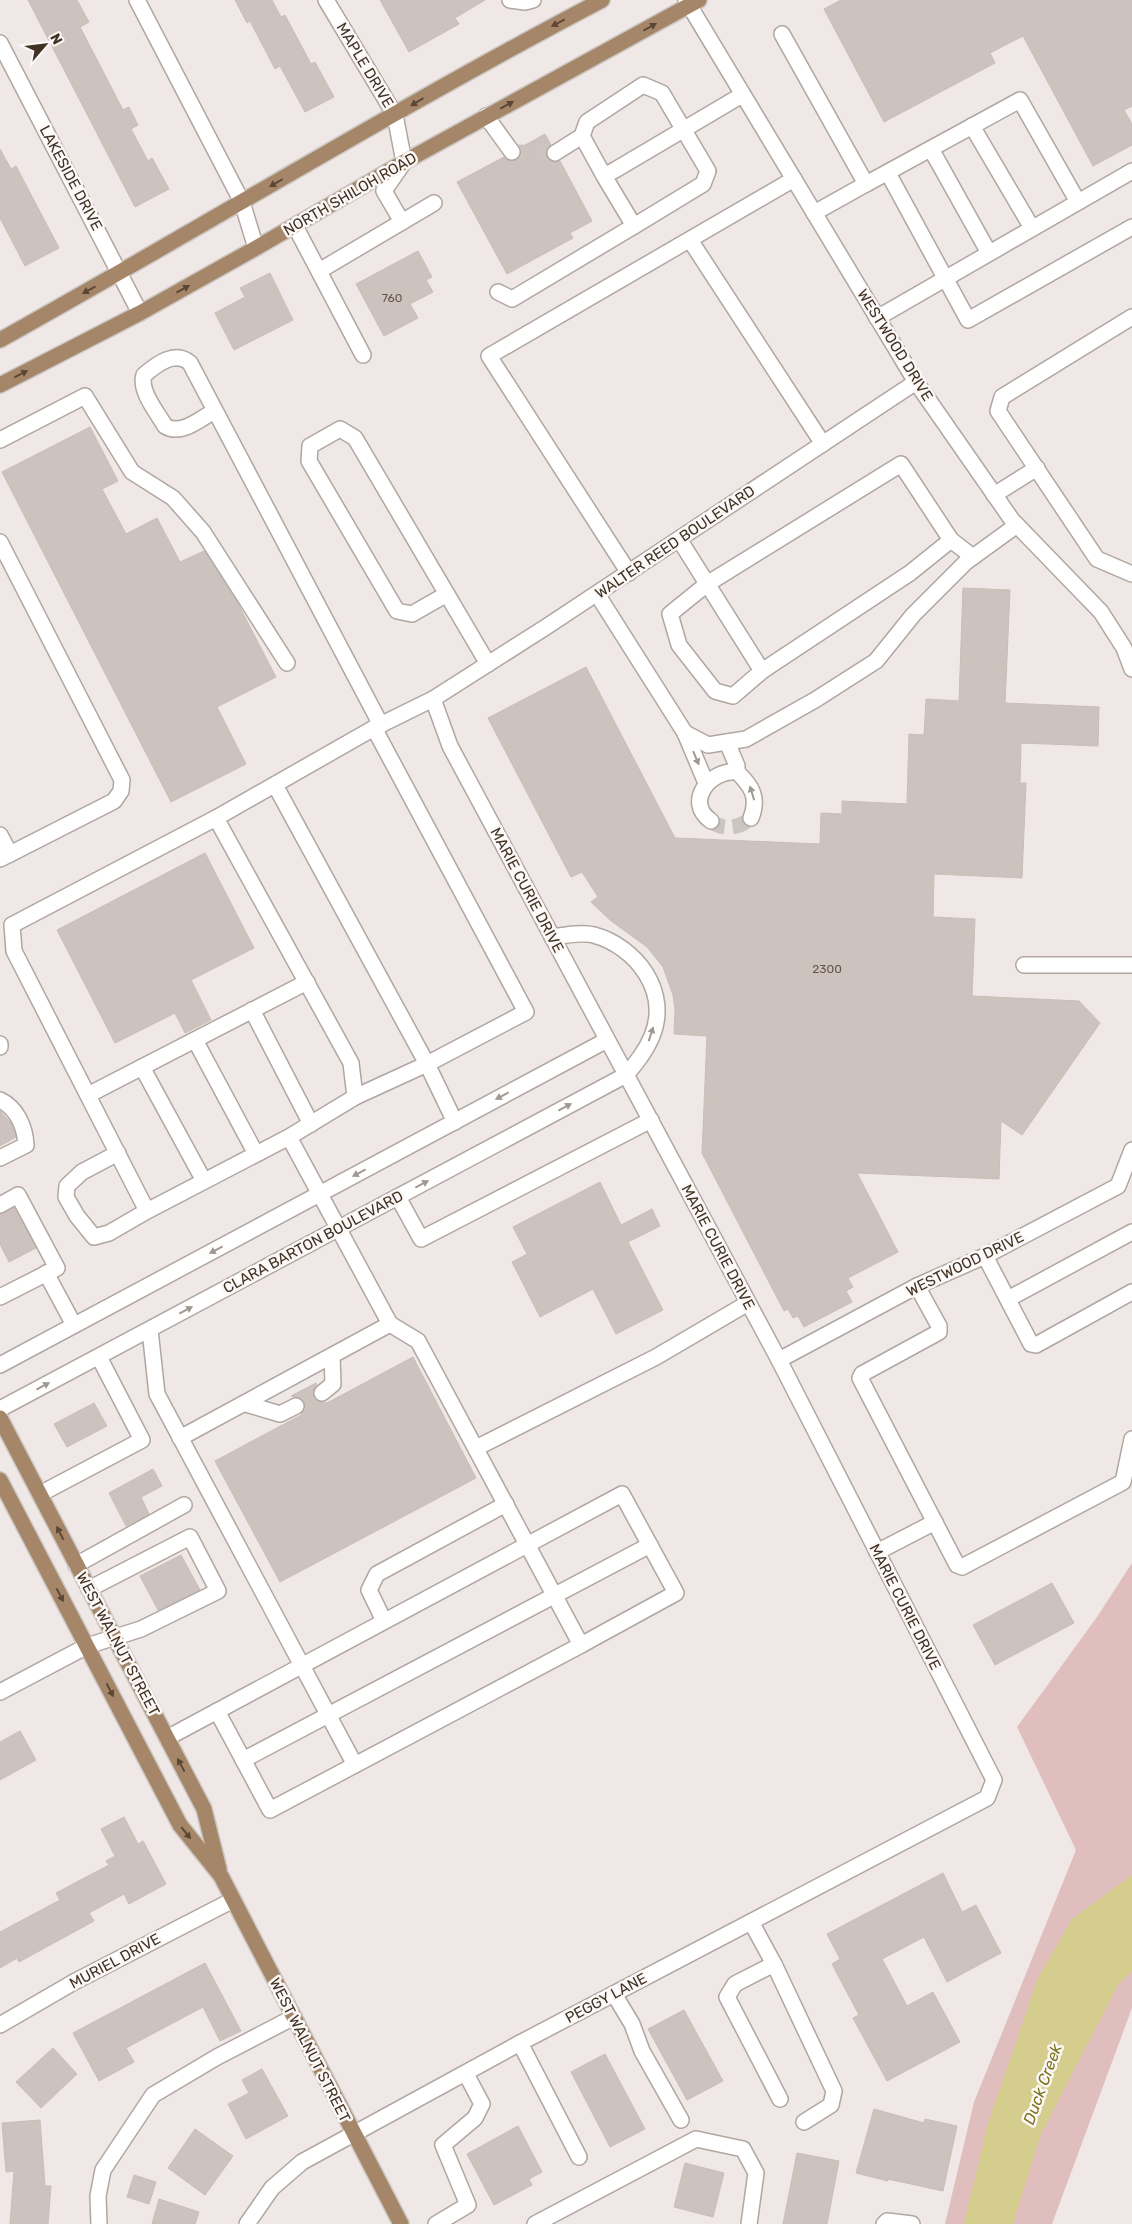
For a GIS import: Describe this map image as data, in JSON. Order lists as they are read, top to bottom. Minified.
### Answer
{"streets":{"main road":["NORTH SHILOH ROAD","WEST WALNUT STREET"],"street":["MAPLE DRIVE","LAKESIDE DRIVE","WESTWOOD DRIVE","WALTER REED BOULEVARD","MARIE CURIE DRIVE","CLARA BARTON BOULEVARD","MURIEL DRIVE","PEGGY LANE"]},"crossings":[["MAPLE DRIVE","NORTH SHILOH ROAD"],["LAKESIDE DRIVE","NORTH SHILOH ROAD"],["NORTH SHILOH ROAD","WESTWOOD DRIVE"],["WESTWOOD DRIVE","WALTER REED BOULEVARD"],["WESTWOOD DRIVE","MARIE CURIE DRIVE"],["WALTER REED BOULEVARD","MARIE CURIE DRIVE"],["MARIE CURIE DRIVE","CLARA BARTON BOULEVARD"],["MARIE CURIE DRIVE","PEGGY LANE"],["WEST WALNUT STREET","MURIEL DRIVE"],["WEST WALNUT STREET","PEGGY LANE"]],"water":["Duck Creek"],"house_numbers":["760","2300"],"north":"top right"}
